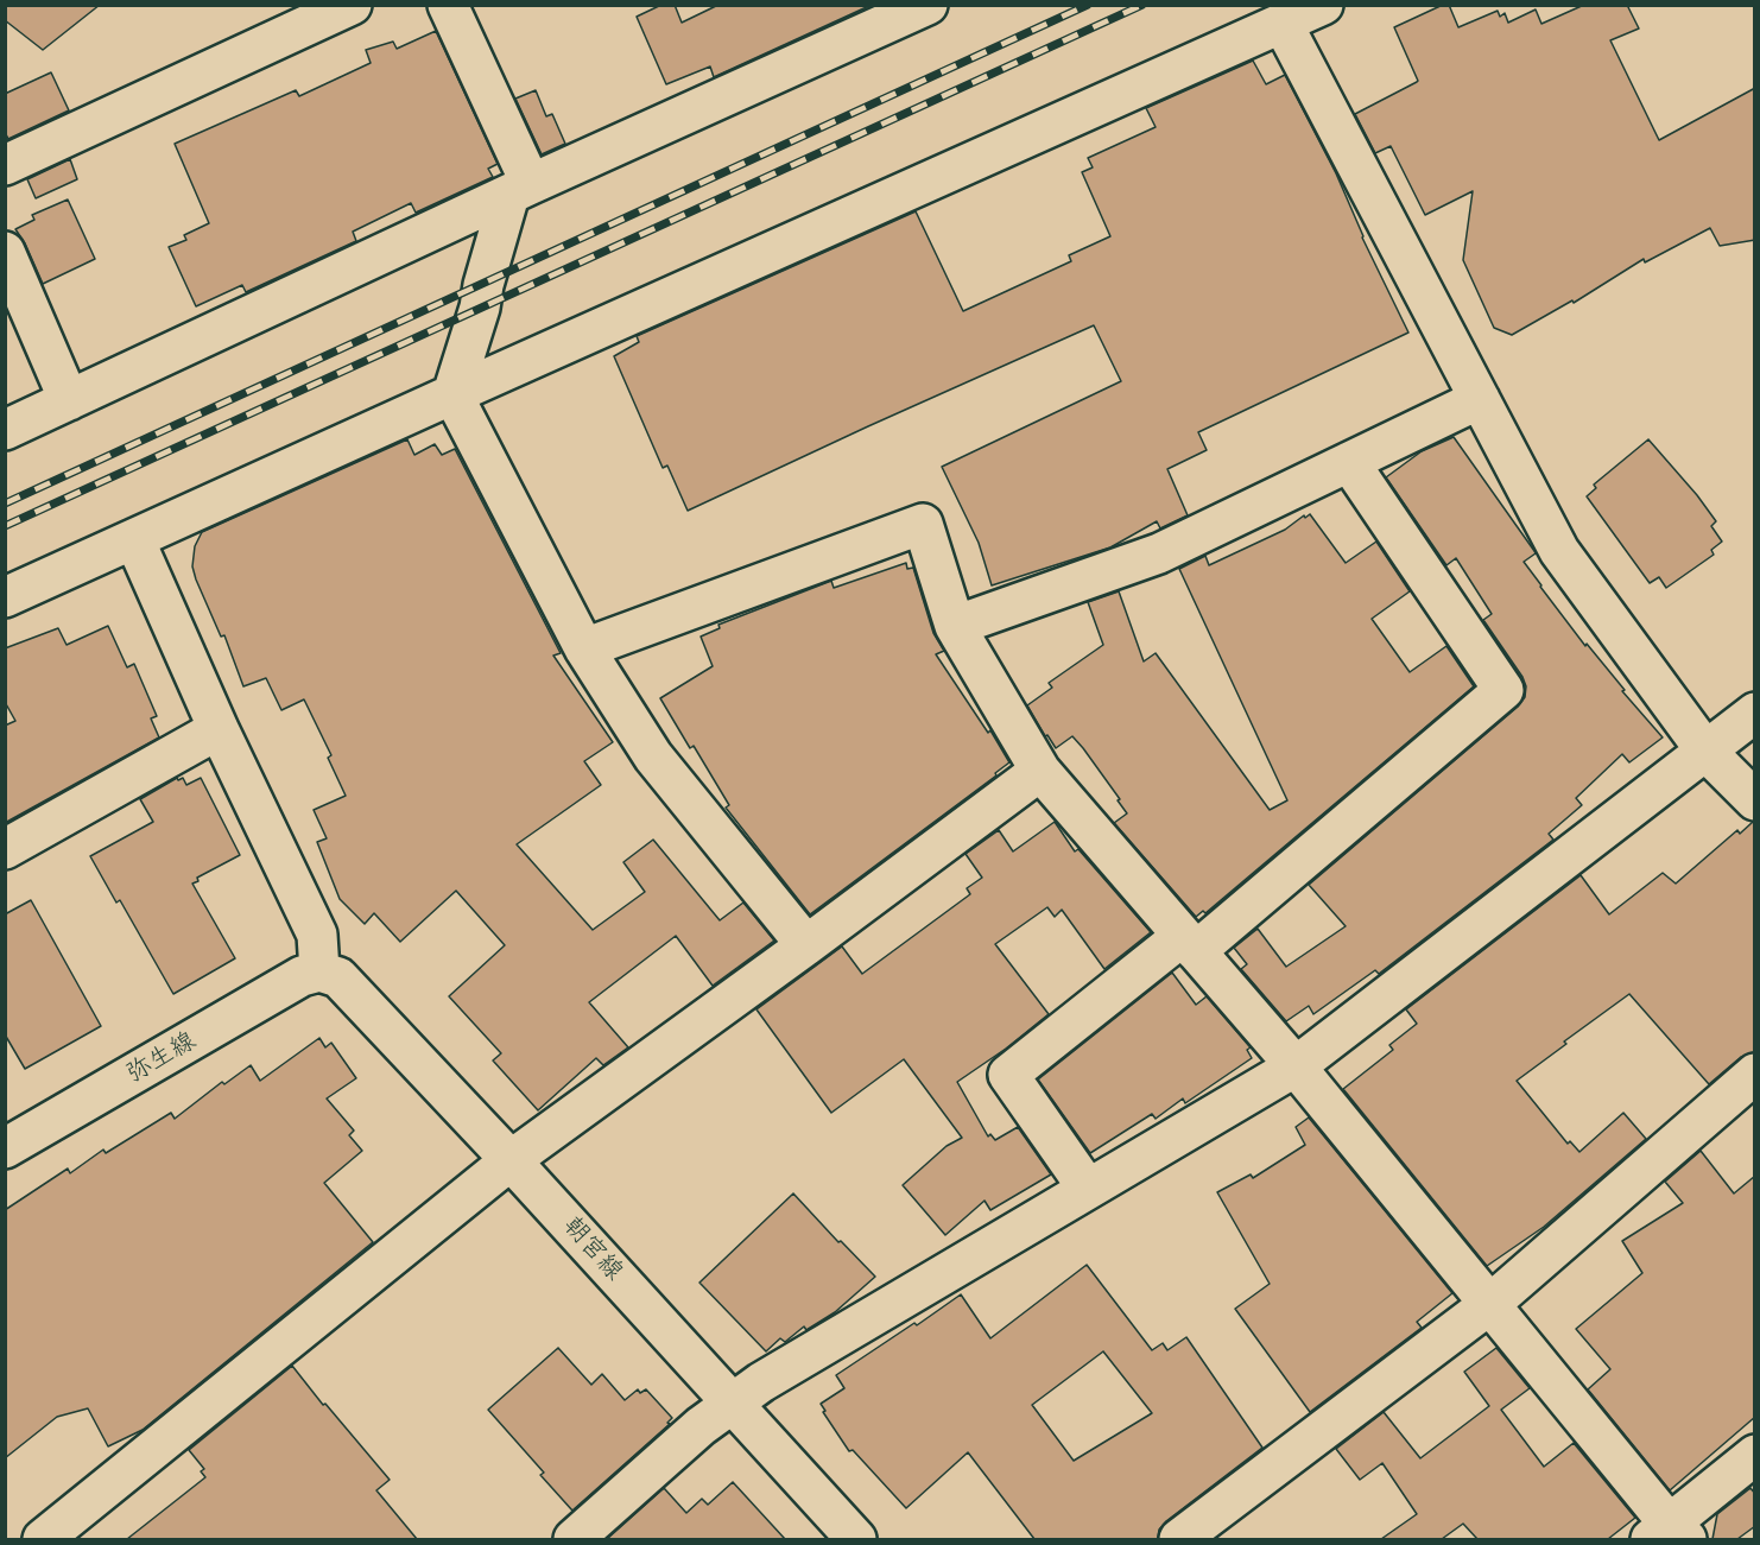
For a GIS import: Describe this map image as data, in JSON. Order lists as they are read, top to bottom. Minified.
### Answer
{"streets":{"street":["弥生線","朝宮線"]},"crossings":[["弥生線","朝宮線"]]}
